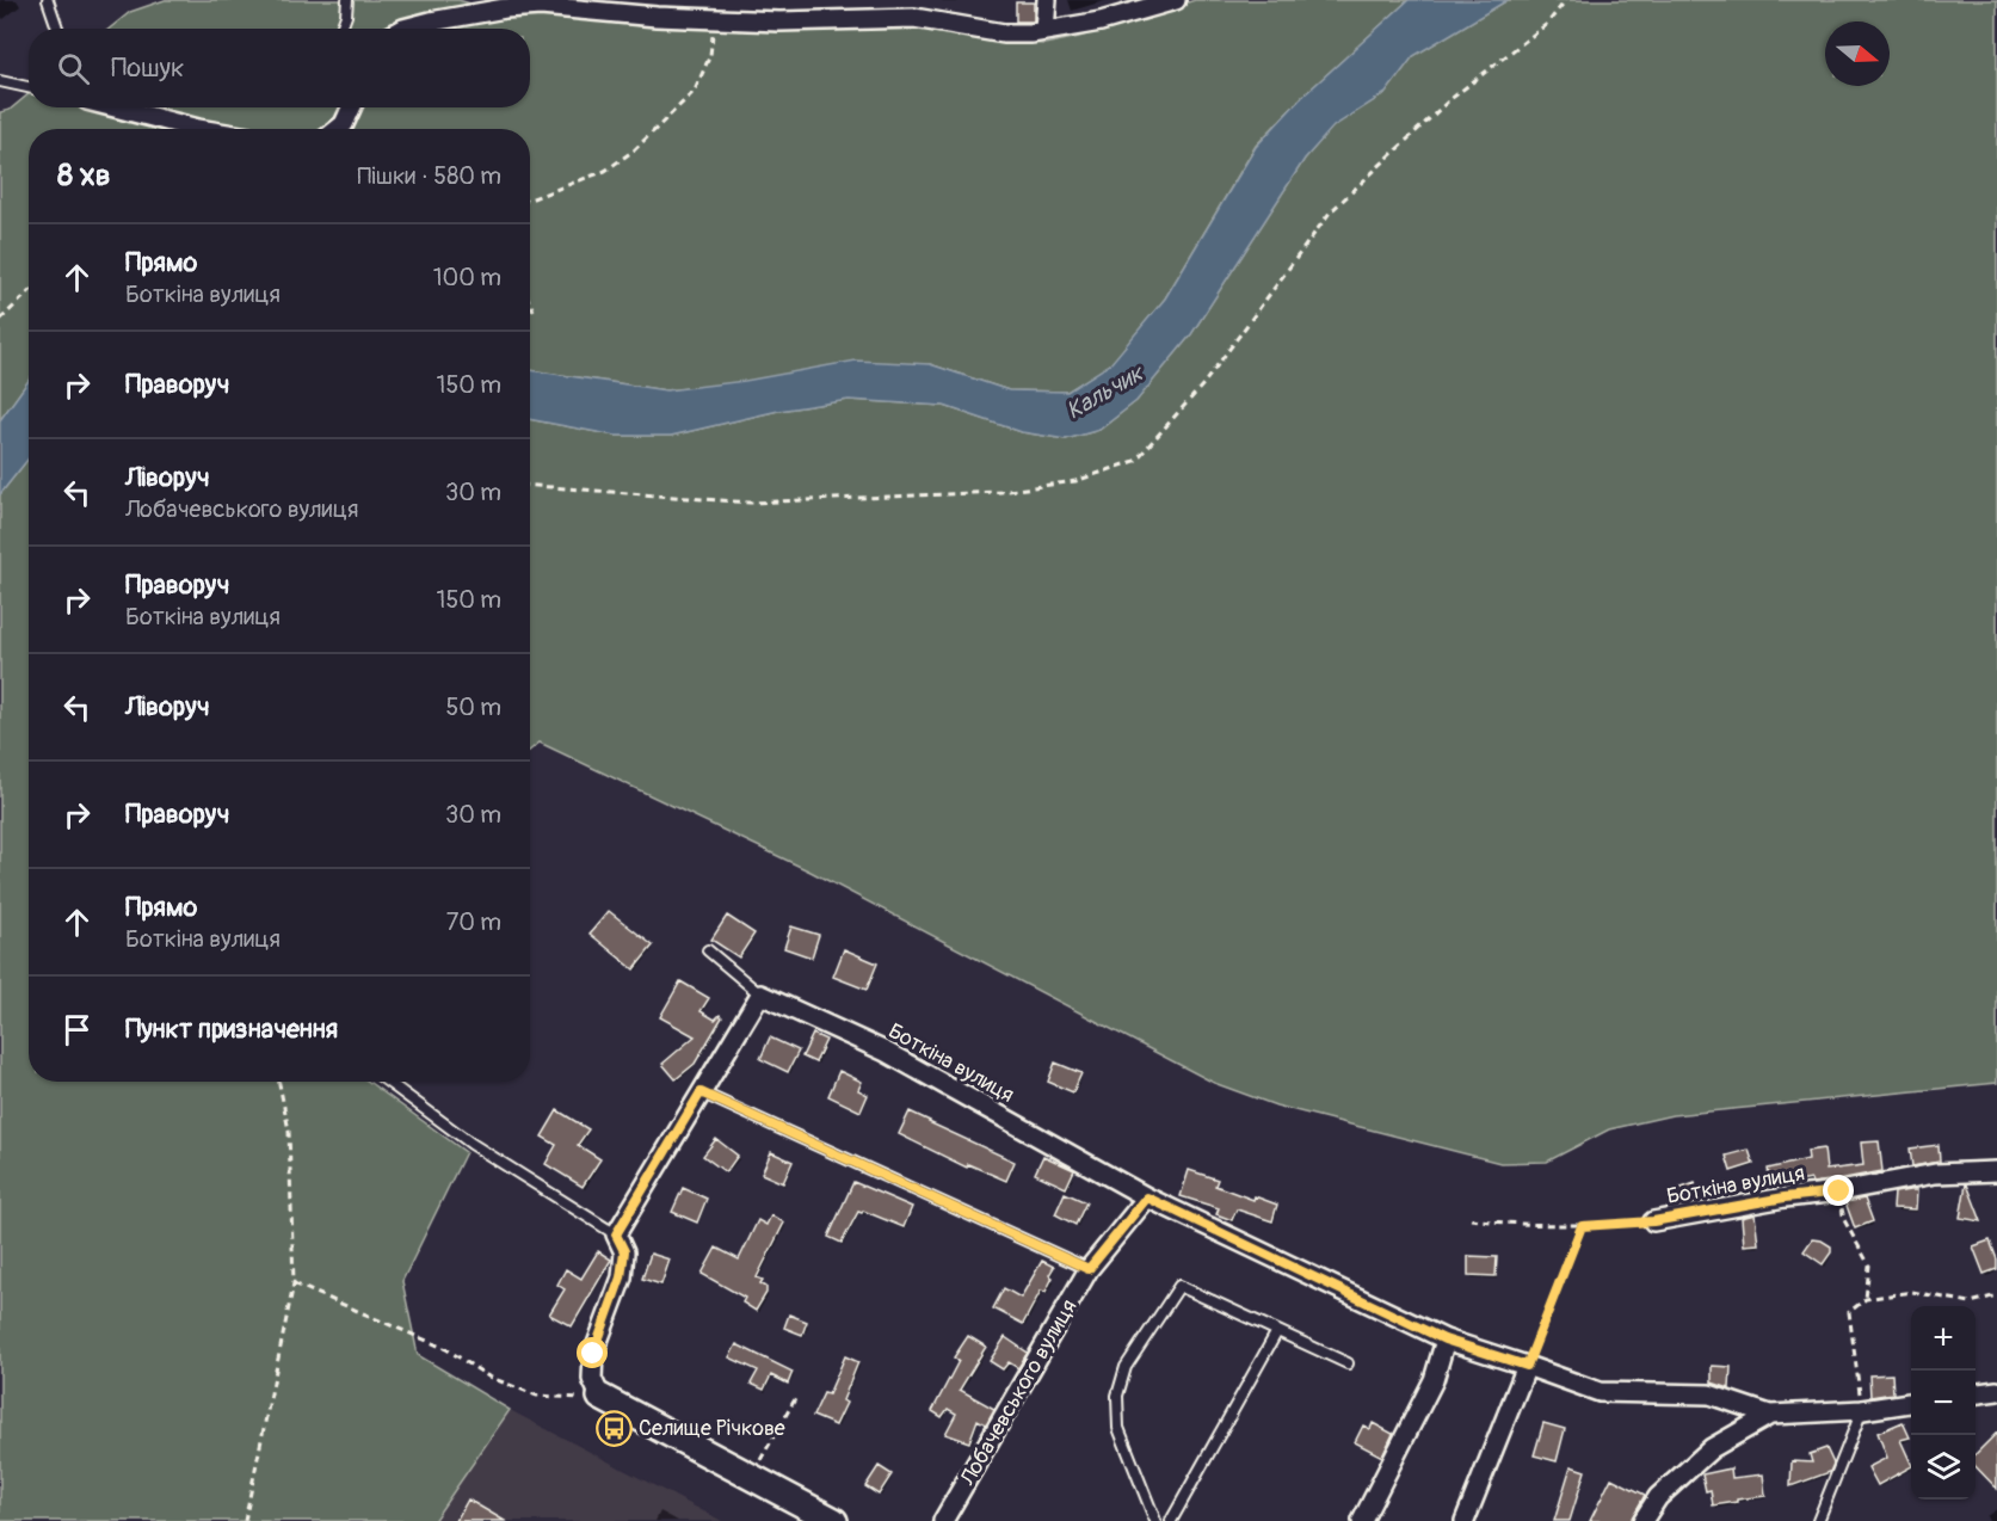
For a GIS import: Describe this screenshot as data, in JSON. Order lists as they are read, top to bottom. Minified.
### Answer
{"streets":{"street":["Боткіна вулиця","Лобачевського вулиця"]},"crossings":[["Боткіна вулиця","Лобачевського вулиця"]],"water":["Кальчик"],"places":{"bus stop":["Селище Річкове"]},"north":"right","page":{"search":"Пошук","heading":["8 хв","Пішки · 580 m"],"list":[["Прямо","Боткіна вулиця","100 m"],["Праворуч","150 m"],["Ліворуч","Лобачевського вулиця","30 m"],["Праворуч","Боткіна вулиця","150 m"],["Ліворуч","50 m"],["Праворуч","30 m"],["Прямо","Боткіна вулиця","70 m"],"Пункт призначення"],"map_buttons":["+","−"]}}
